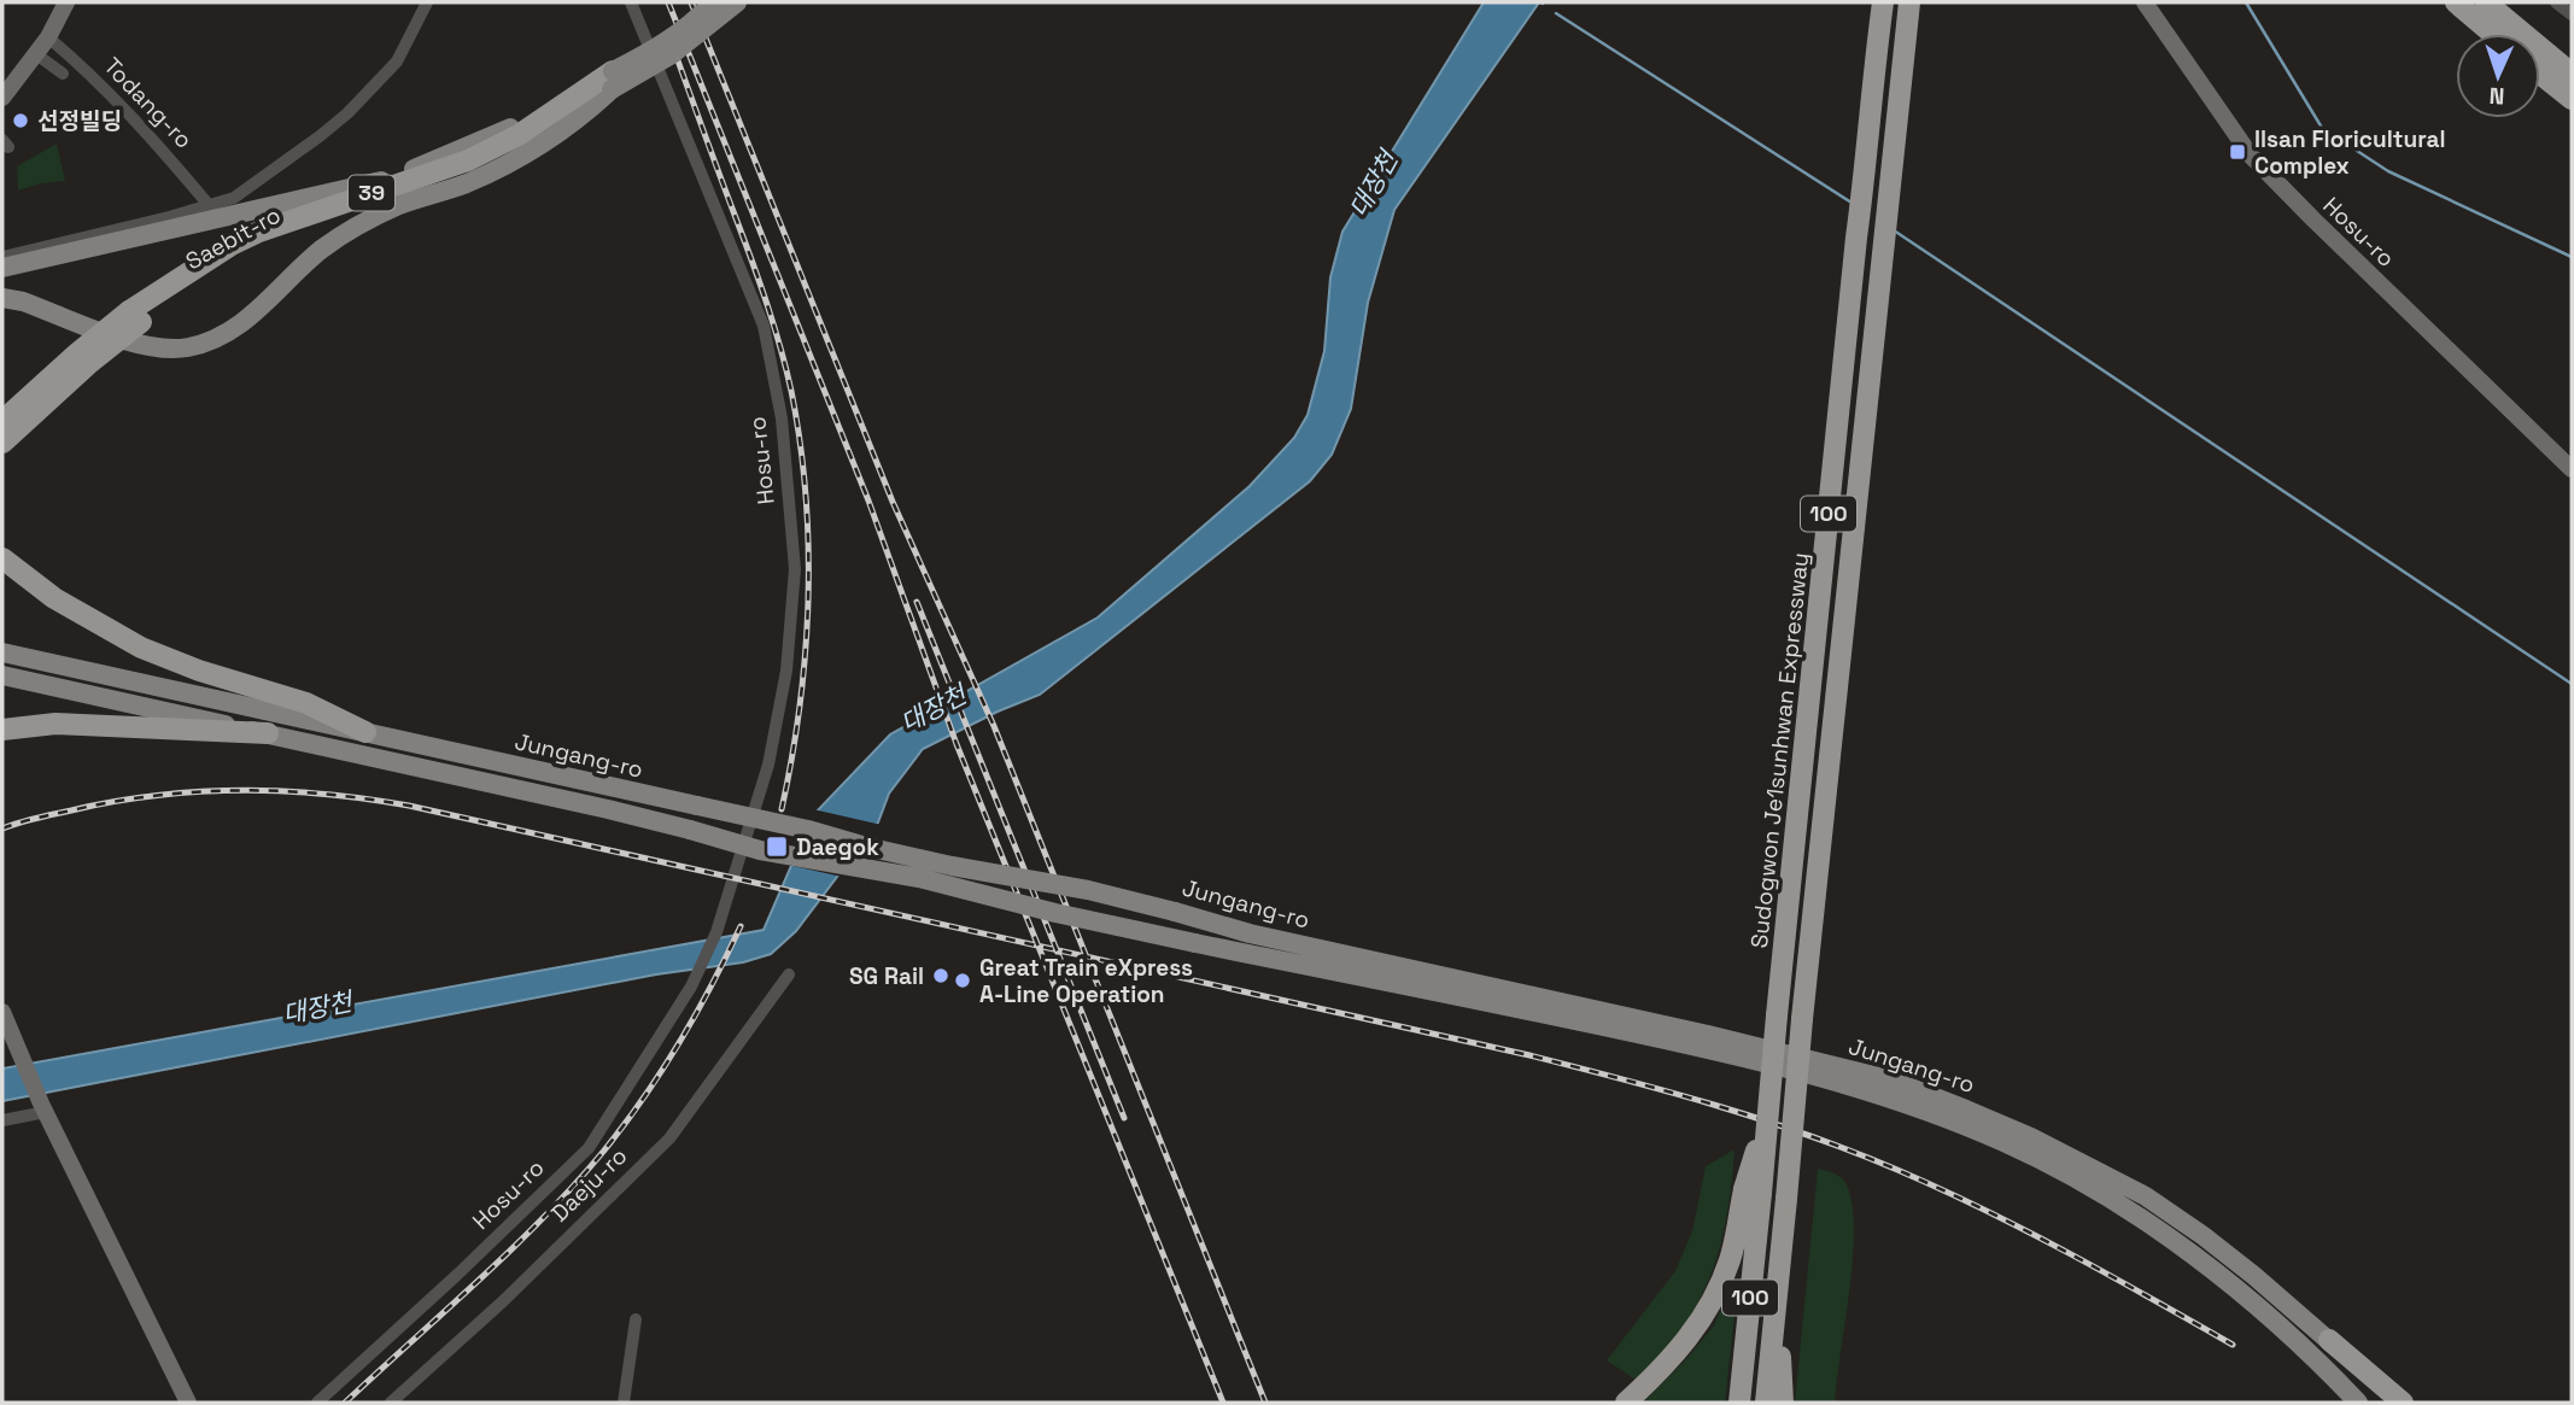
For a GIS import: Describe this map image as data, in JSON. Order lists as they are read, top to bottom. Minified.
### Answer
{"streets":{"highway":["39","Saebit-ro","100","Sudogwon Je1sunhwan Expressway"],"main road":["Hosu-ro","Jungang-ro"],"street":["Todang-ro","Daeju-ro"]},"crossings":[["39","Saebit-ro"]],"water":["대장천"],"places":{"other":["선정빌딩","SG Rail","Great Train eXpress A-Line Operation"],"transit":["Ilsan Floricultural Complex","Daegok"]},"north":"bottom"}
